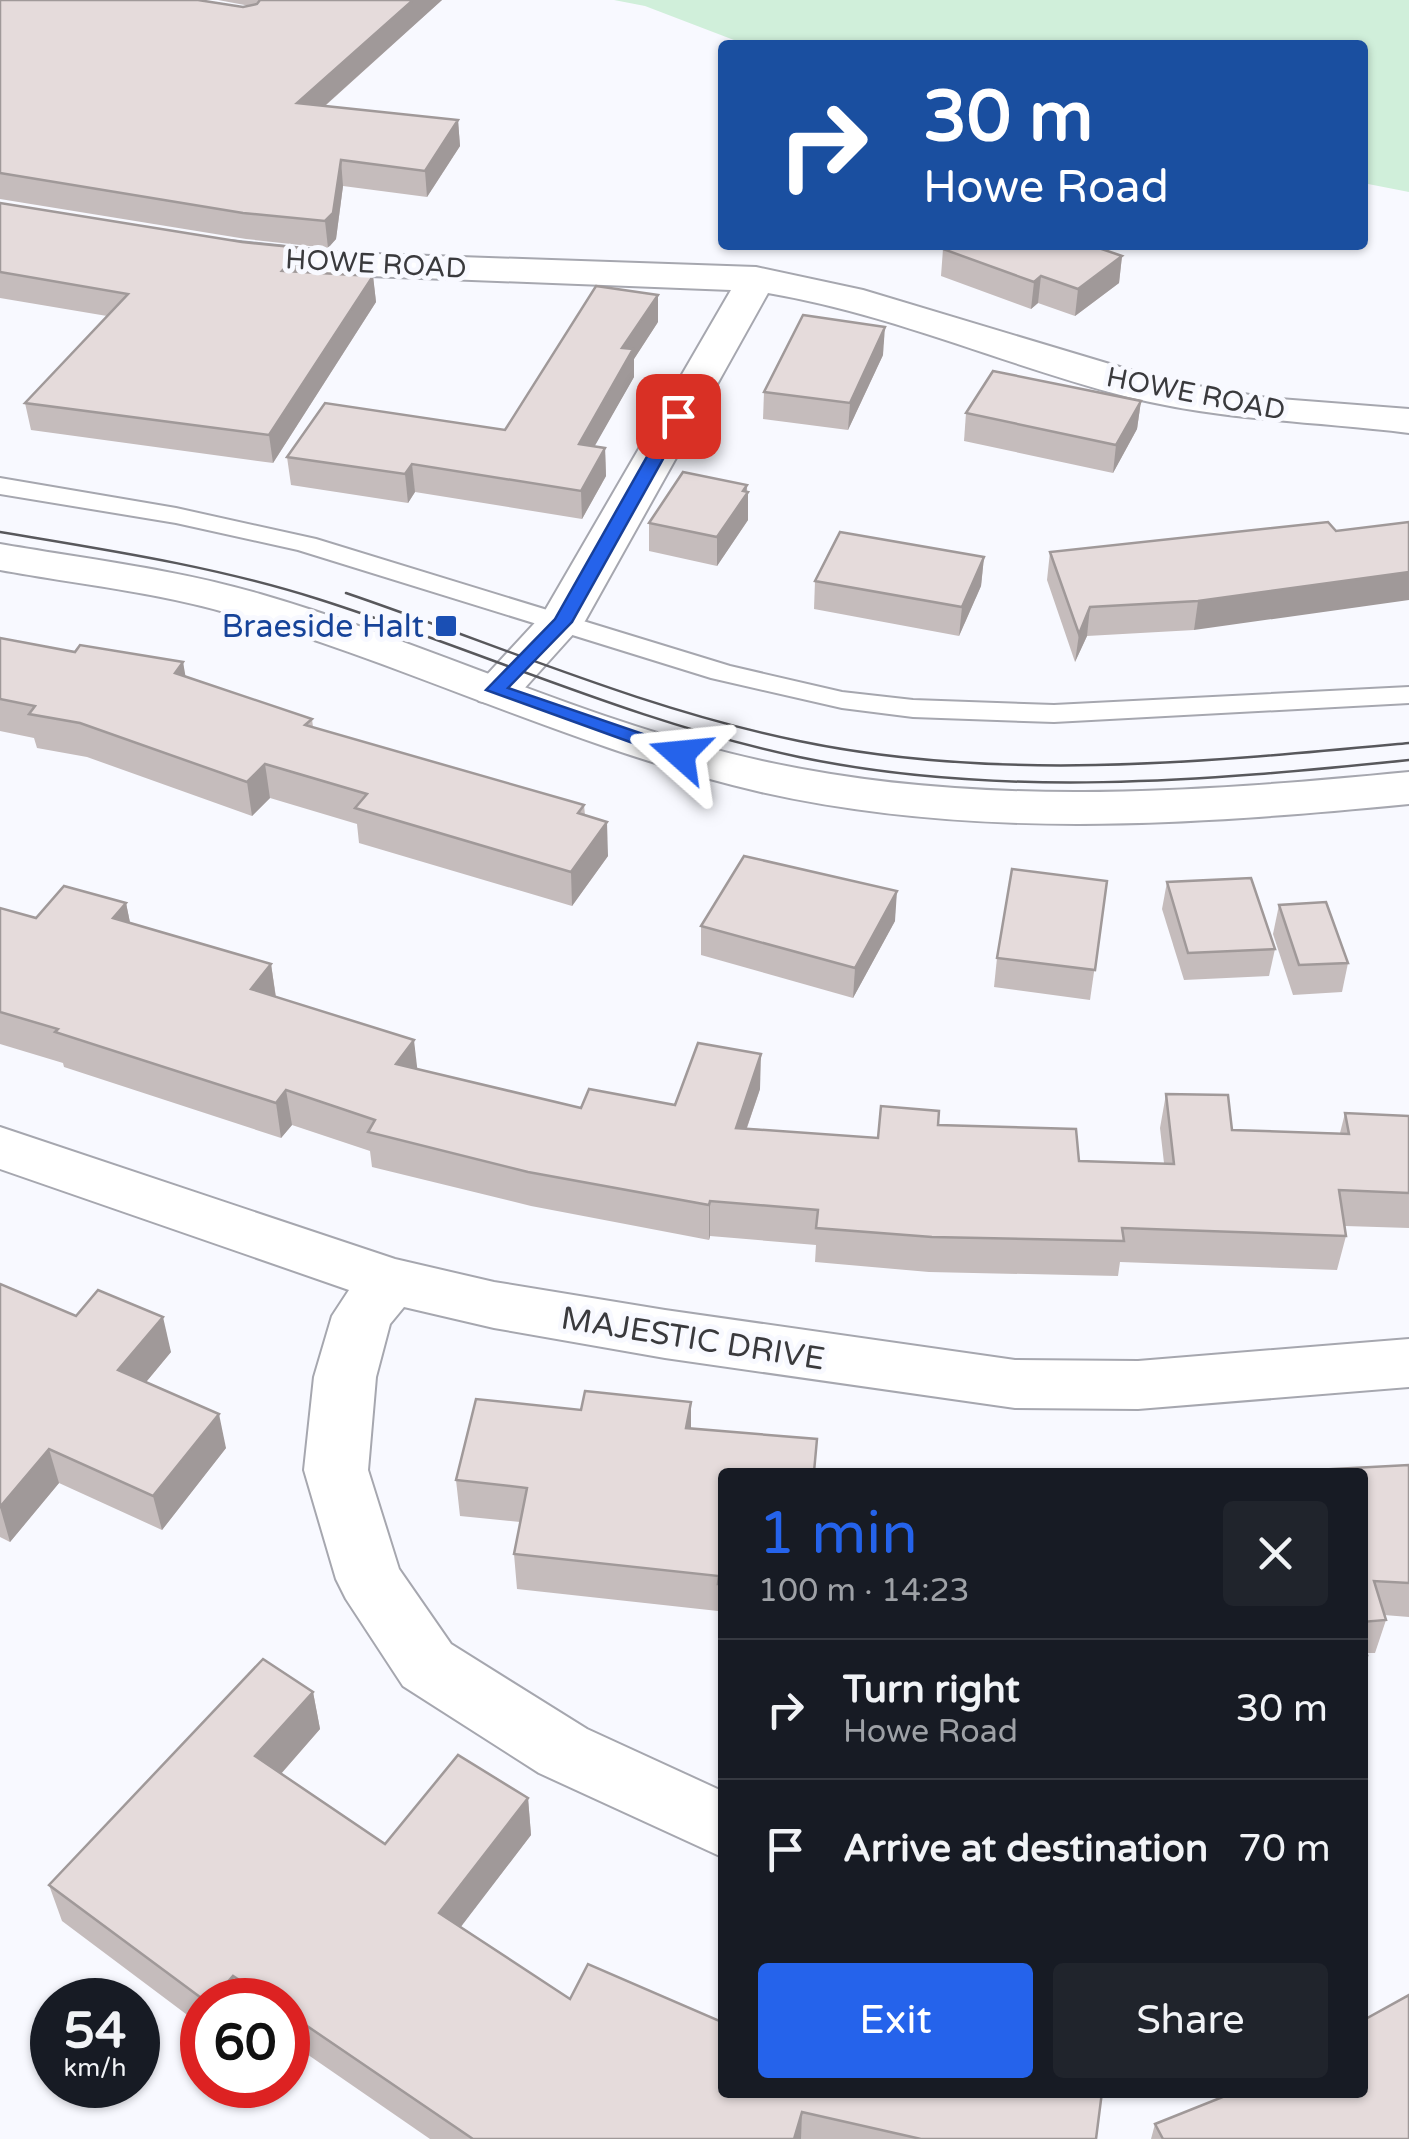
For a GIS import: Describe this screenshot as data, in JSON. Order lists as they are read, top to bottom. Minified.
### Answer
{"streets":{"street":["HOWE ROAD","MAJESTIC DRIVE"]},"places":{"transit":["Braeside Halt"]},"page":{"turn":["30 m","Howe Road"],"heading":["1 min","100 m · 14:23"],"list":[{"name":"Turn right","note":"Howe Road","value":"30 m"},{"name":"Arrive at destination","value":"70 m"}],"buttons":["Exit","Share"],"speed":"54 km/h","limit":"60"}}
